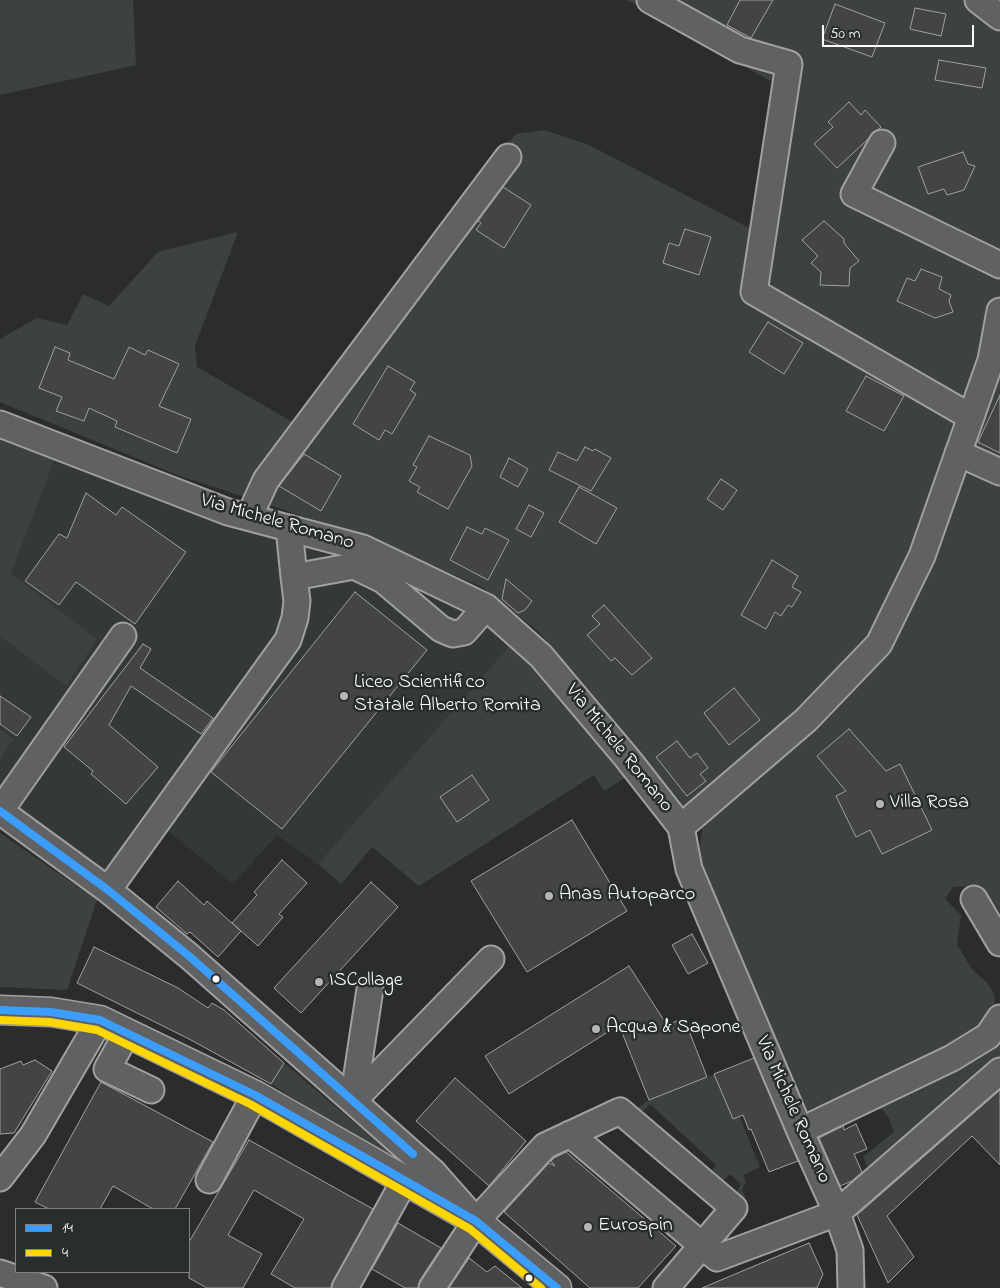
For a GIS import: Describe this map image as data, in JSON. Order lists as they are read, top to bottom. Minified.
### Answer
{"streets":{"street":["Via Michele Romano"]},"places":["Liceo Scientifico Statale Alberto Romita","Villa Rosa","Anas Autoparco","ISCollage","Acqua & Sapone","Eurospin"],"lines":["transit line 14","transit line 4"],"legend":["14","4"],"scale_bar":"50 m"}
